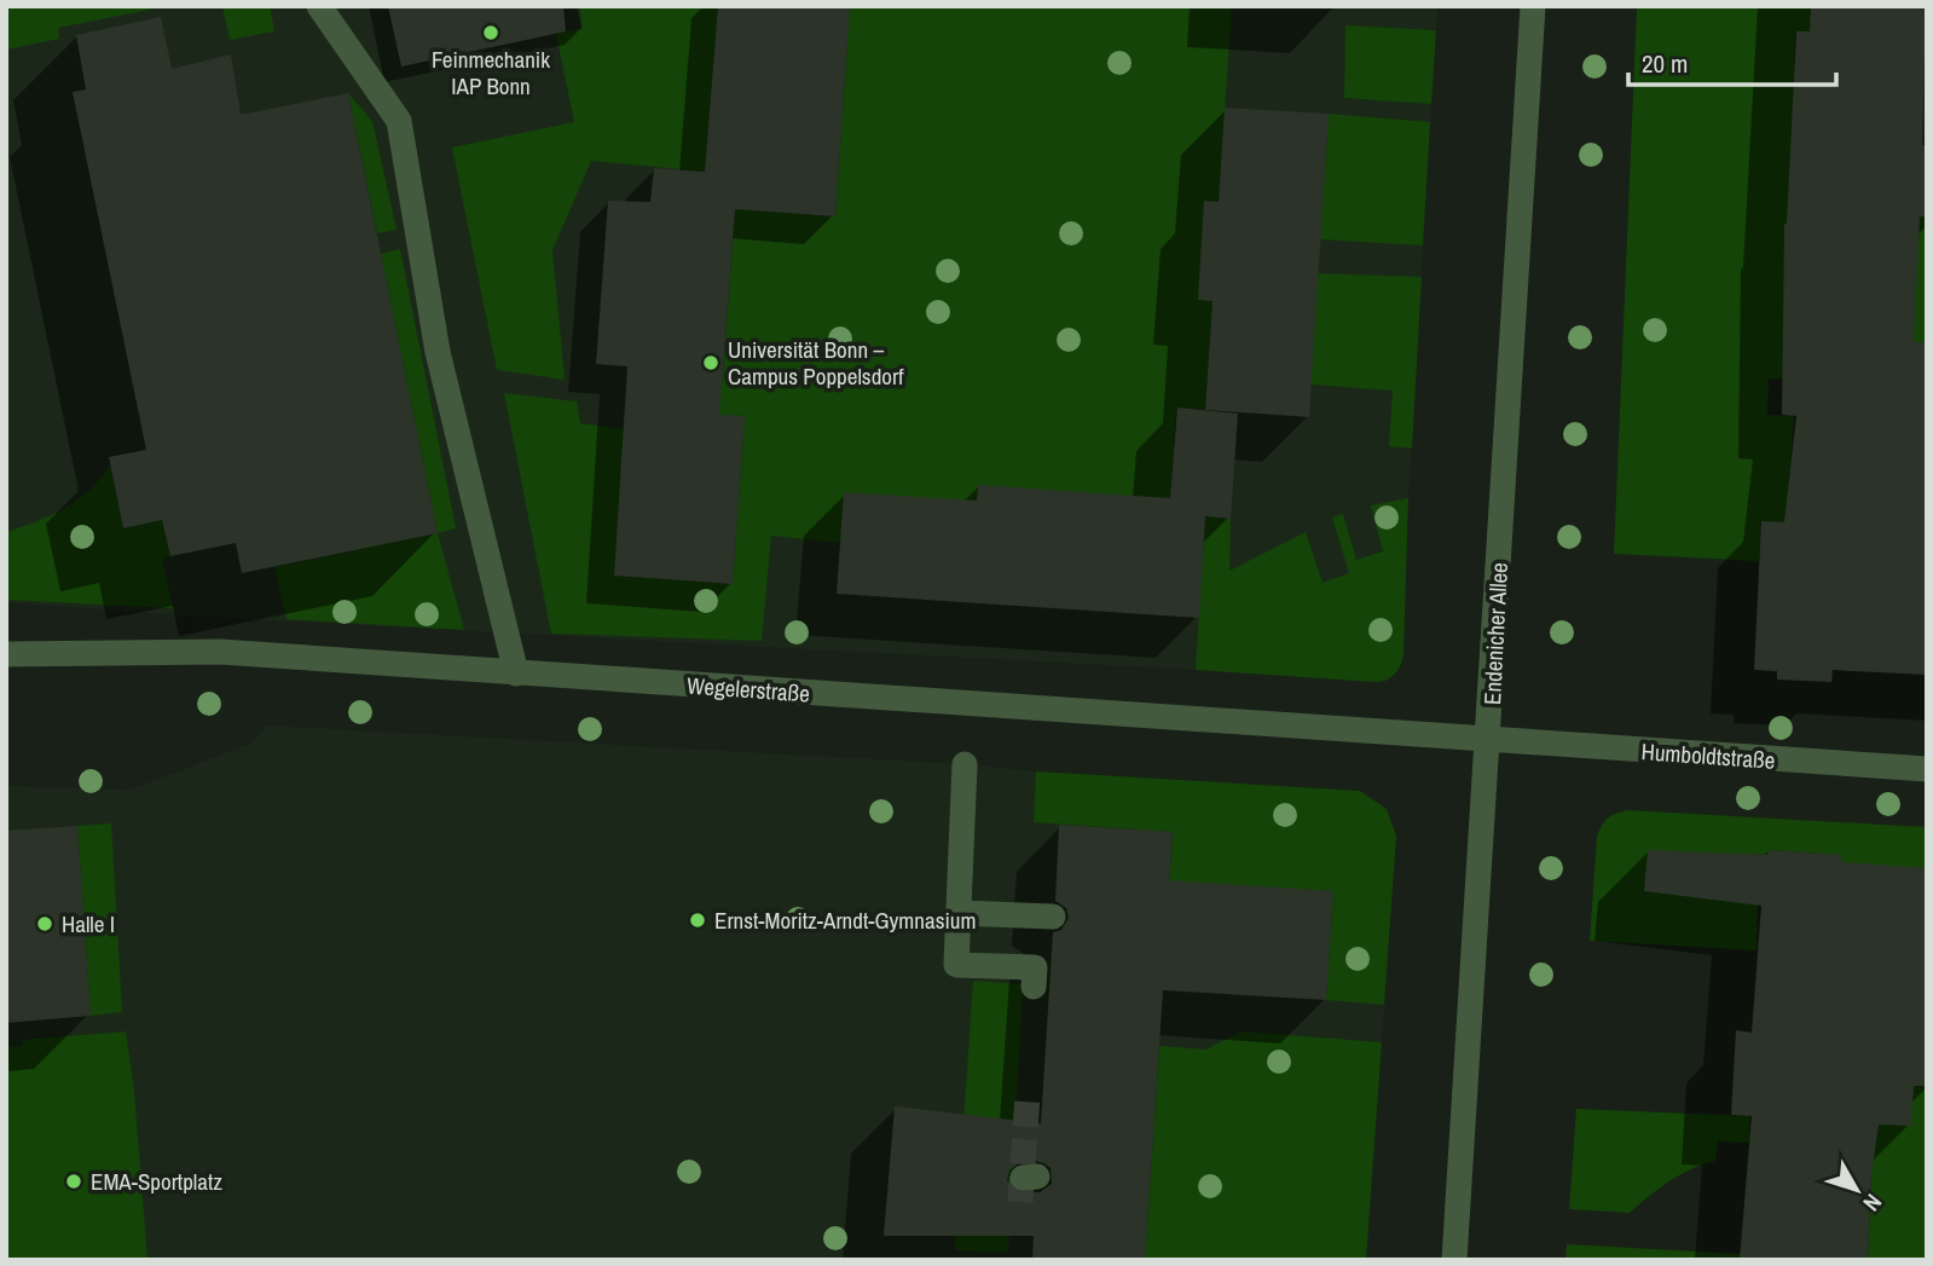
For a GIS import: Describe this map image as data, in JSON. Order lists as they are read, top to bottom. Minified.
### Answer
{"streets":{"street":["Endenicher Allee","Wegelerstraße","Humboldtstraße"]},"crossings":[["Endenicher Allee","Wegelerstraße"],["Endenicher Allee","Humboldtstraße"],["Wegelerstraße","Humboldtstraße"]],"places":["Feinmechanik IAP Bonn","Universität Bonn – Campus Poppelsdorf","Ernst-Moritz-Arndt-Gymnasium","Halle I","EMA-Sportplatz"],"scale_bar":"20 m","north":"bottom right"}
